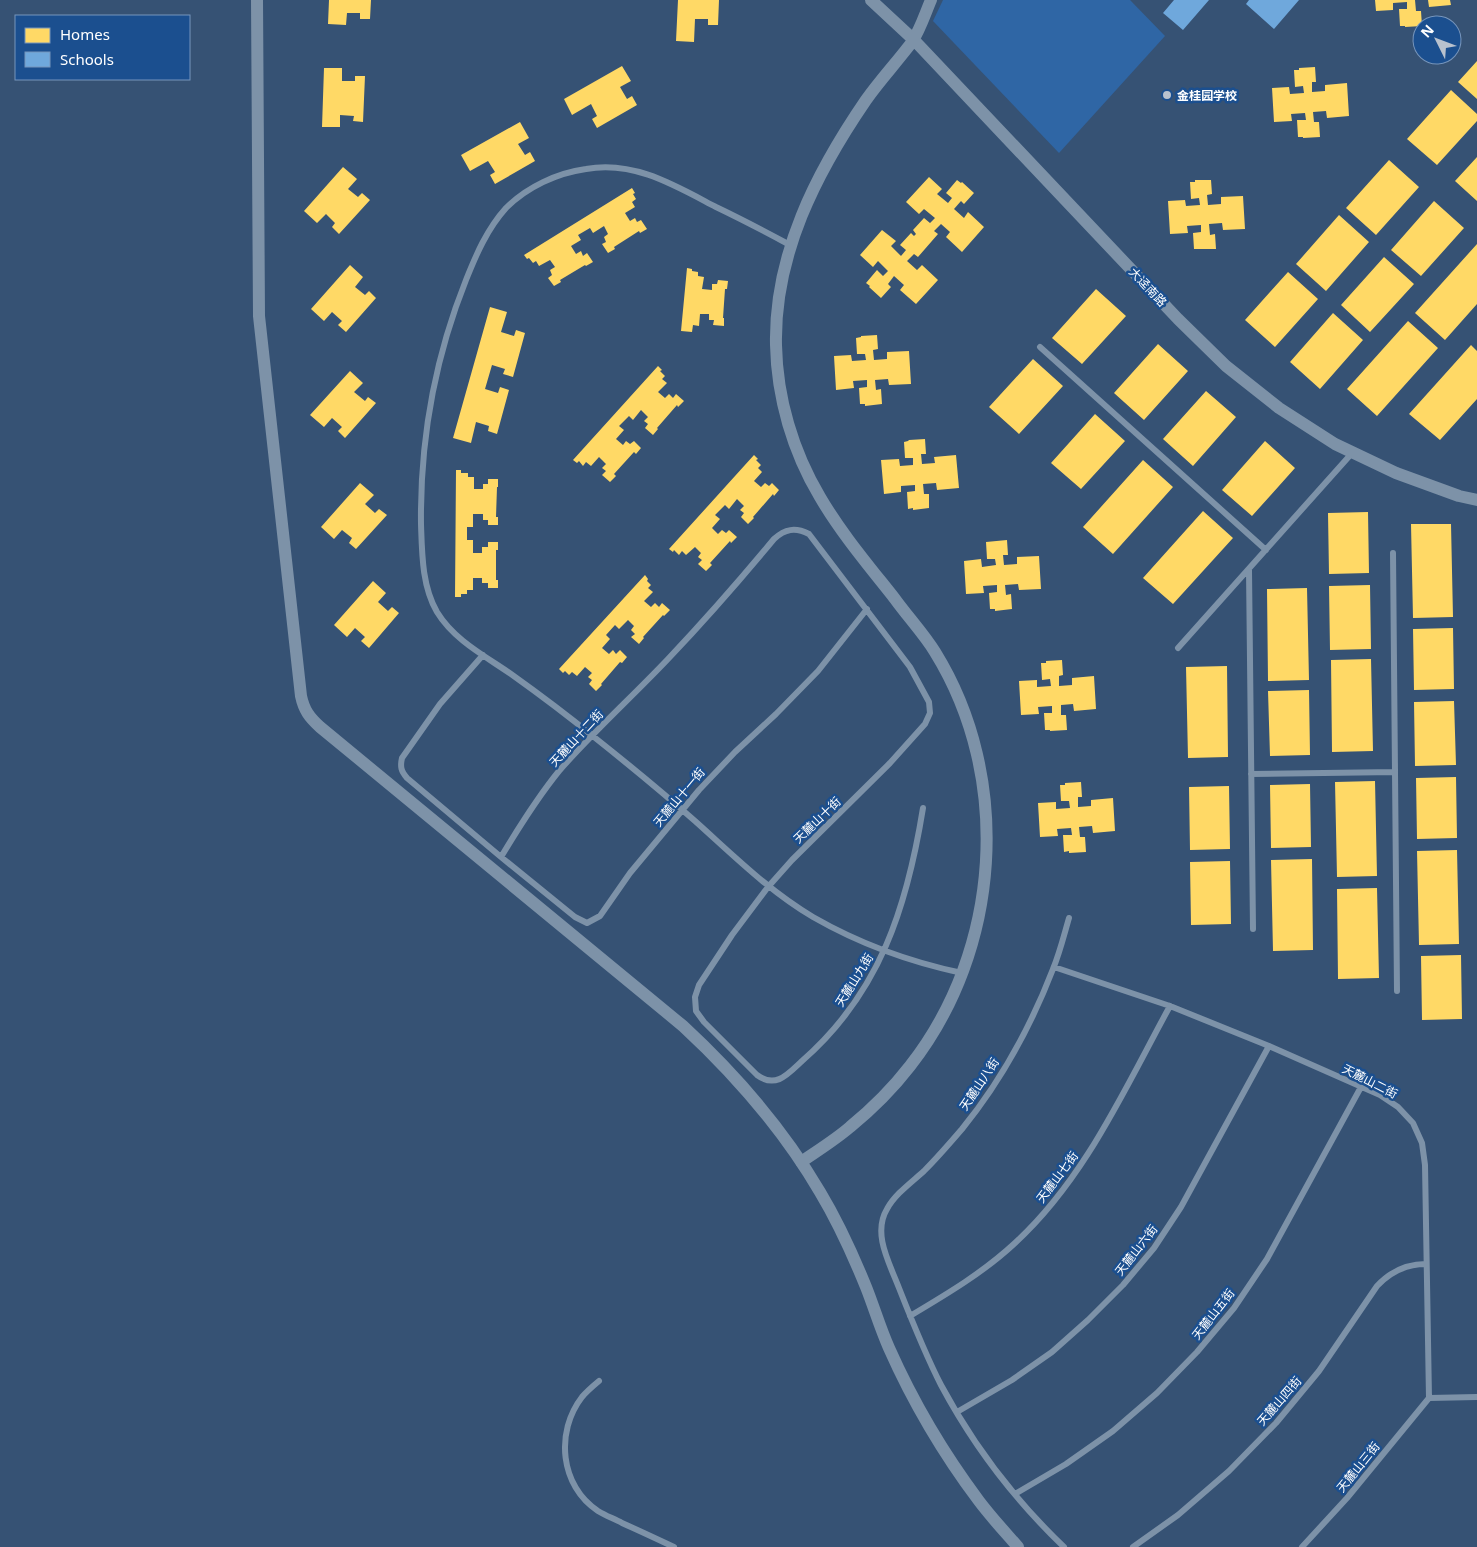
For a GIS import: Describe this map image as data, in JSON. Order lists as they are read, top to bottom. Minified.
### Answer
{"streets":{"street":["大迳南路"],"lane":["天麓山十二街","天麓山十一街","天麓山十街","天麓山九街","天麓山二街","天麓山八街","天麓山七街","天麓山六街","天麓山五街","天麓山四街","天麓山三街"]},"crossings":[["天麓山十二街","天麓山十一街"],["天麓山十二街","天麓山十街"],["天麓山十一街","天麓山十街"],["天麓山十街","天麓山九街"],["天麓山二街","天麓山八街"],["天麓山二街","天麓山七街"],["天麓山二街","天麓山六街"],["天麓山二街","天麓山五街"],["天麓山二街","天麓山四街"],["天麓山二街","天麓山三街"],["天麓山八街","天麓山七街"]],"places":["金桂园学校"],"legend":["Homes","Schools"],"north":"top left"}
